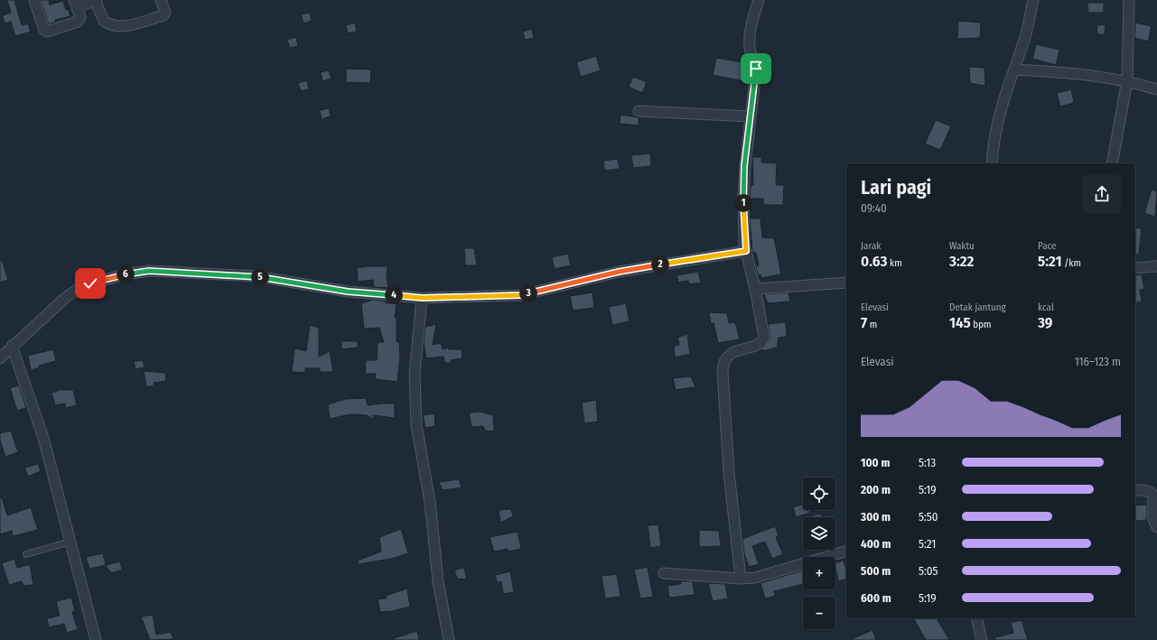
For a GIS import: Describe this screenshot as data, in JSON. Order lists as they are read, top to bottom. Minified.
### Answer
{"page":{"heading":["Lari pagi","09:40"],"pins":["1","2","6","5","3","4"],"stats":[["Jarak","0.63 km"],["Waktu","3:22"],["Pace","5:21 /km"],["Elevasi","7 m"],["Detak jantung","145 bpm"],["kcal","39"]],"chart":["Elevasi","116–123 m"],"list":[{"name":"100 m","note":"5:13"},{"name":"200 m","note":"5:19"},{"name":"300 m","note":"5:50"},{"name":"400 m","note":"5:21"},{"name":"500 m","note":"5:05"},{"name":"600 m","note":"5:19"}],"map_buttons":["+","−"]}}
